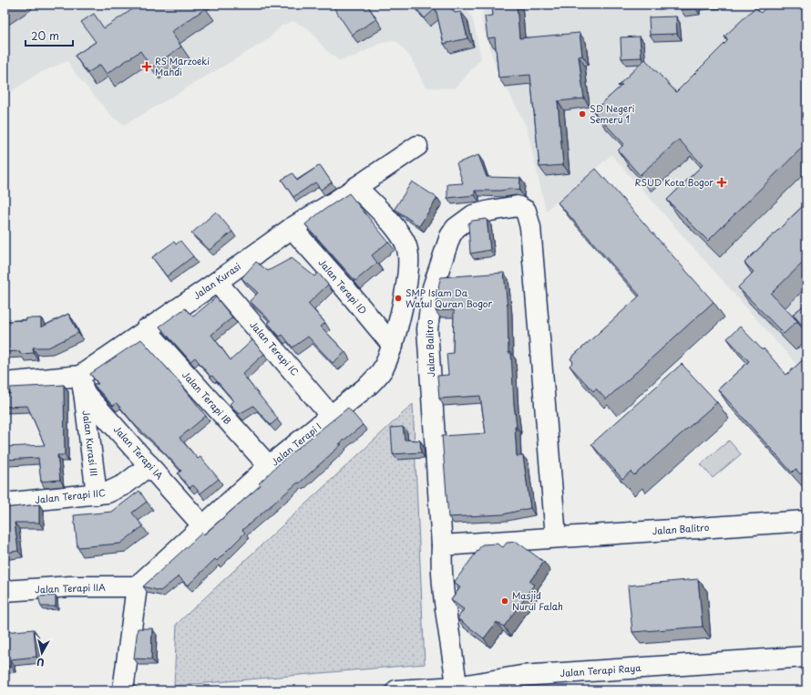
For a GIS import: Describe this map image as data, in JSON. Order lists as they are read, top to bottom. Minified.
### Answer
{"streets":{"street":["Jalan Kurasi","Jalan Terapi ID","Jalan Terapi IC","Jalan Balitro","Jalan Terapi IB","Jalan Kurasi III","Jalan Terapi I","Jalan Terapi IA","Jalan Terapi IIC","Jalan Terapi IIA","Jalan Terapi Raya"]},"crossings":[["Jalan Kurasi","Jalan Terapi ID"],["Jalan Kurasi","Jalan Terapi IC"],["Jalan Kurasi","Jalan Terapi IB"],["Jalan Kurasi","Jalan Kurasi III"],["Jalan Kurasi","Jalan Terapi I"],["Jalan Kurasi","Jalan Terapi IA"],["Jalan Terapi ID","Jalan Terapi I"],["Jalan Terapi IC","Jalan Terapi I"],["Jalan Terapi IB","Jalan Terapi I"],["Jalan Kurasi III","Jalan Terapi IA"],["Jalan Kurasi III","Jalan Terapi IIC"],["Jalan Terapi I","Jalan Terapi IA"],["Jalan Terapi I","Jalan Terapi IIA"],["Jalan Terapi IA","Jalan Terapi IIC"]],"places":{"health":["RS Marzoeki Mahdi","RSUD Kota Bogor"],"other":["SD Negeri Semeru 1","SMP Islam Da Watul Quran Bogor","Masjid Nurul Falah"]},"scale_bar":"20 m","north":"bottom"}
